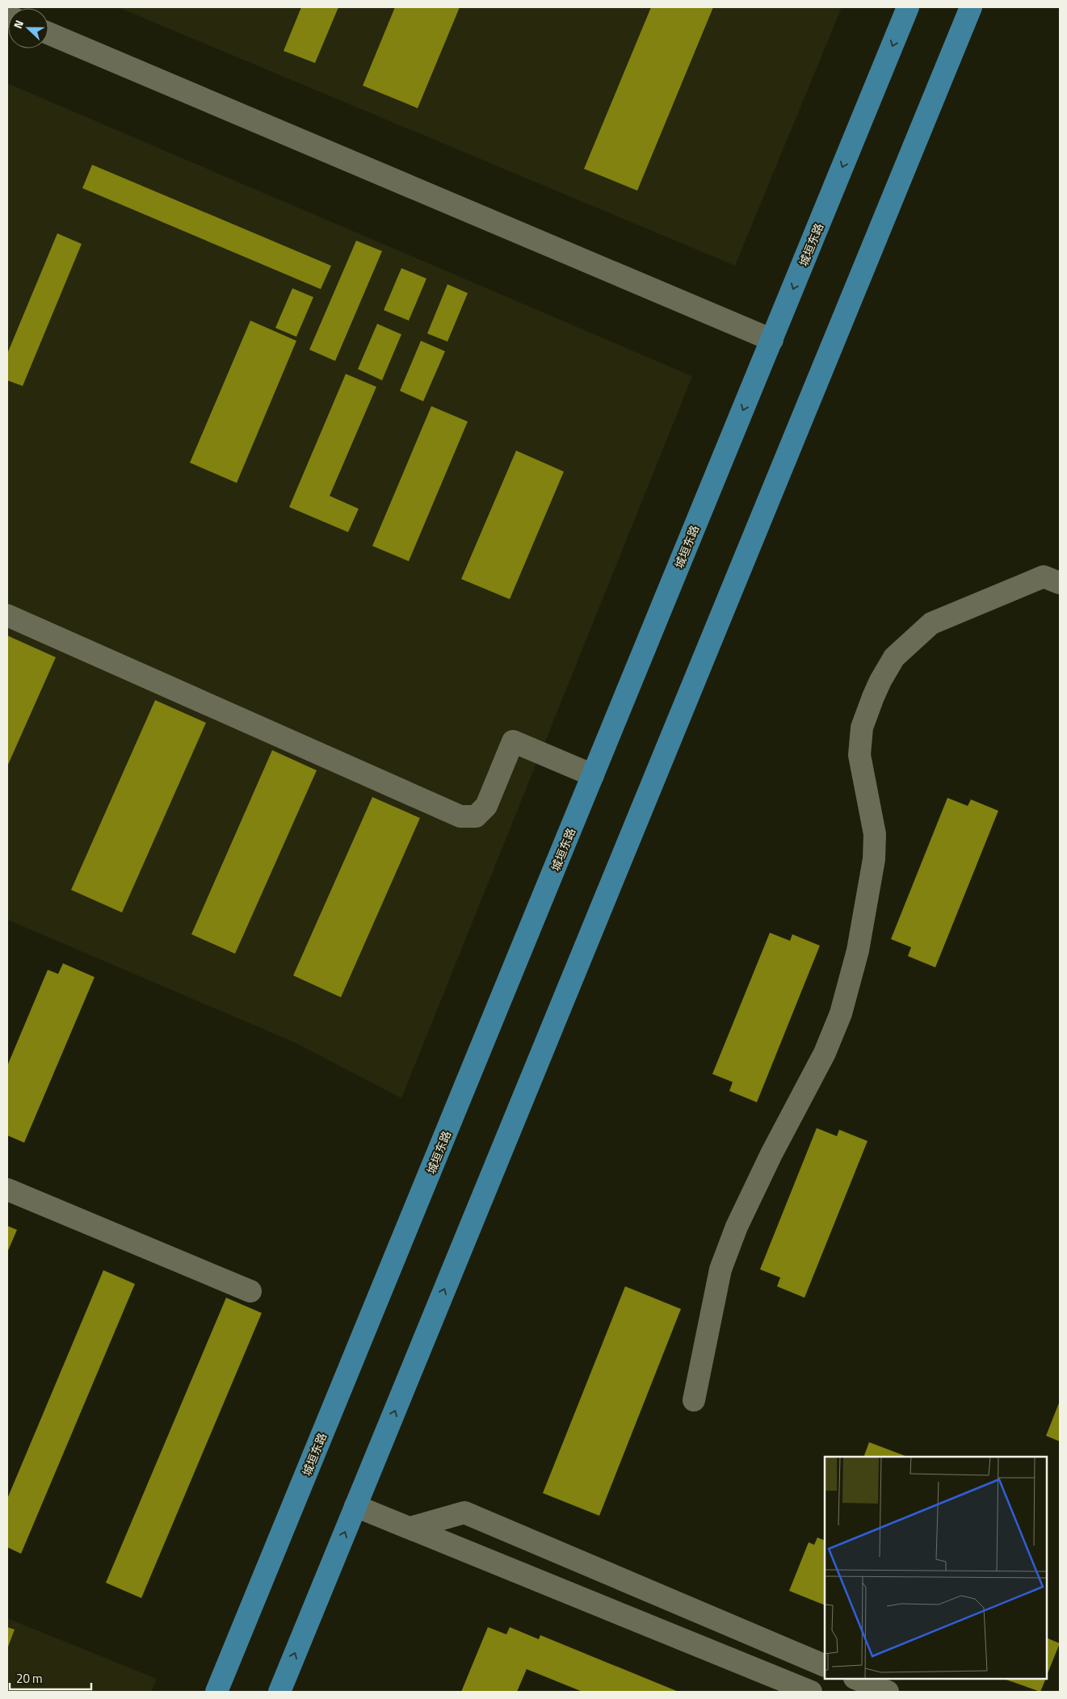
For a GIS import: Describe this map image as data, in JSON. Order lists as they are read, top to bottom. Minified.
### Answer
{"streets":{"main road":["城垣东路"]},"scale_bar":"20 m","north":"left"}
